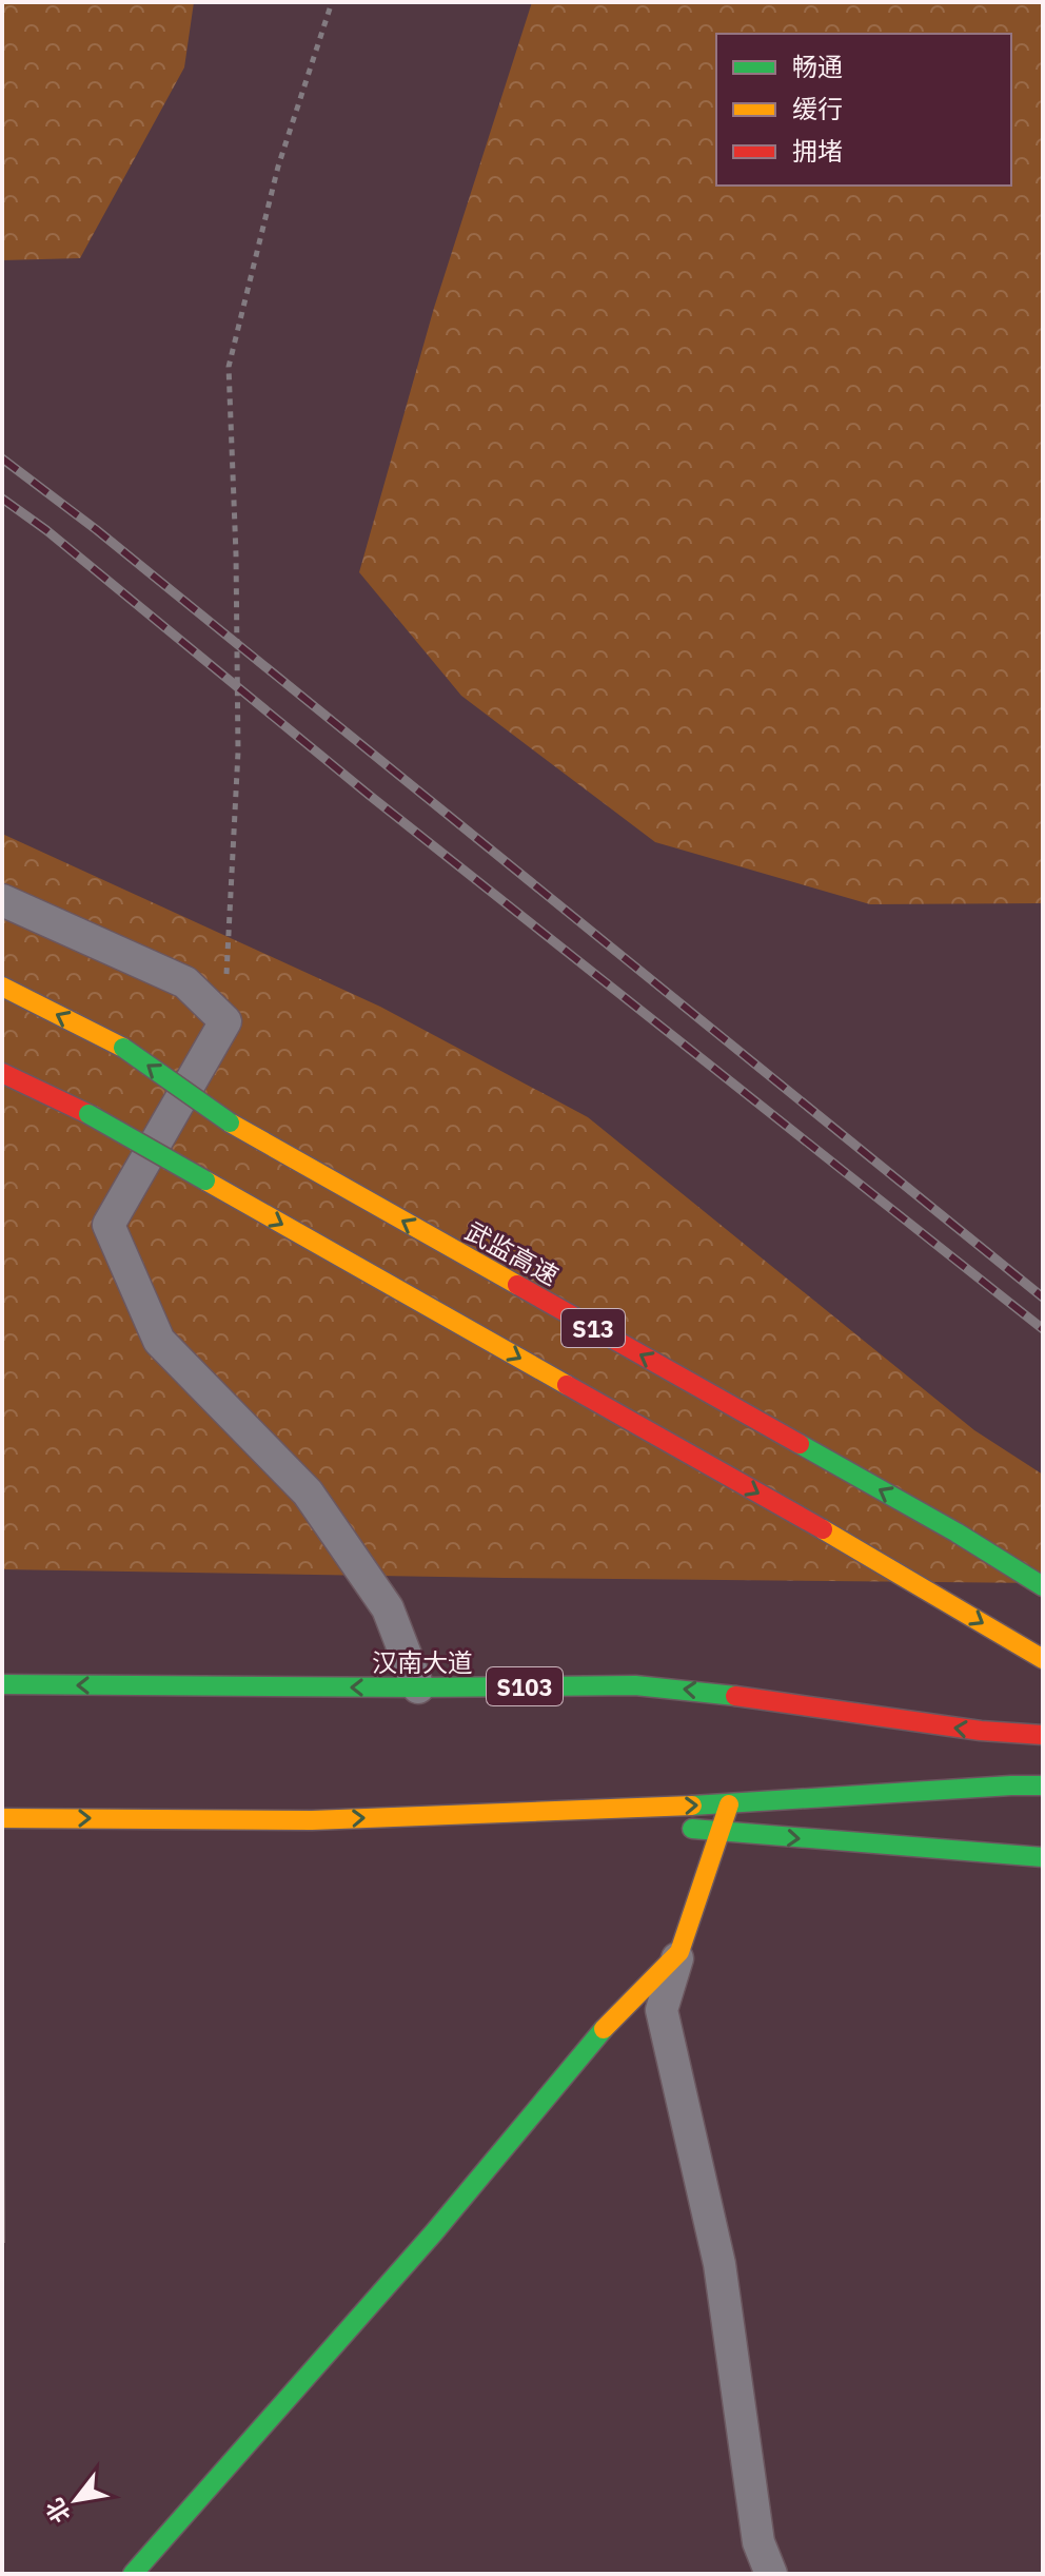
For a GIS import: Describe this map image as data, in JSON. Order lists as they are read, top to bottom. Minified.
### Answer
{"streets":{"main road":["武监高速","S13","汉南大道","S103"]},"legend":["畅通","缓行","拥堵"],"north":"bottom left"}
